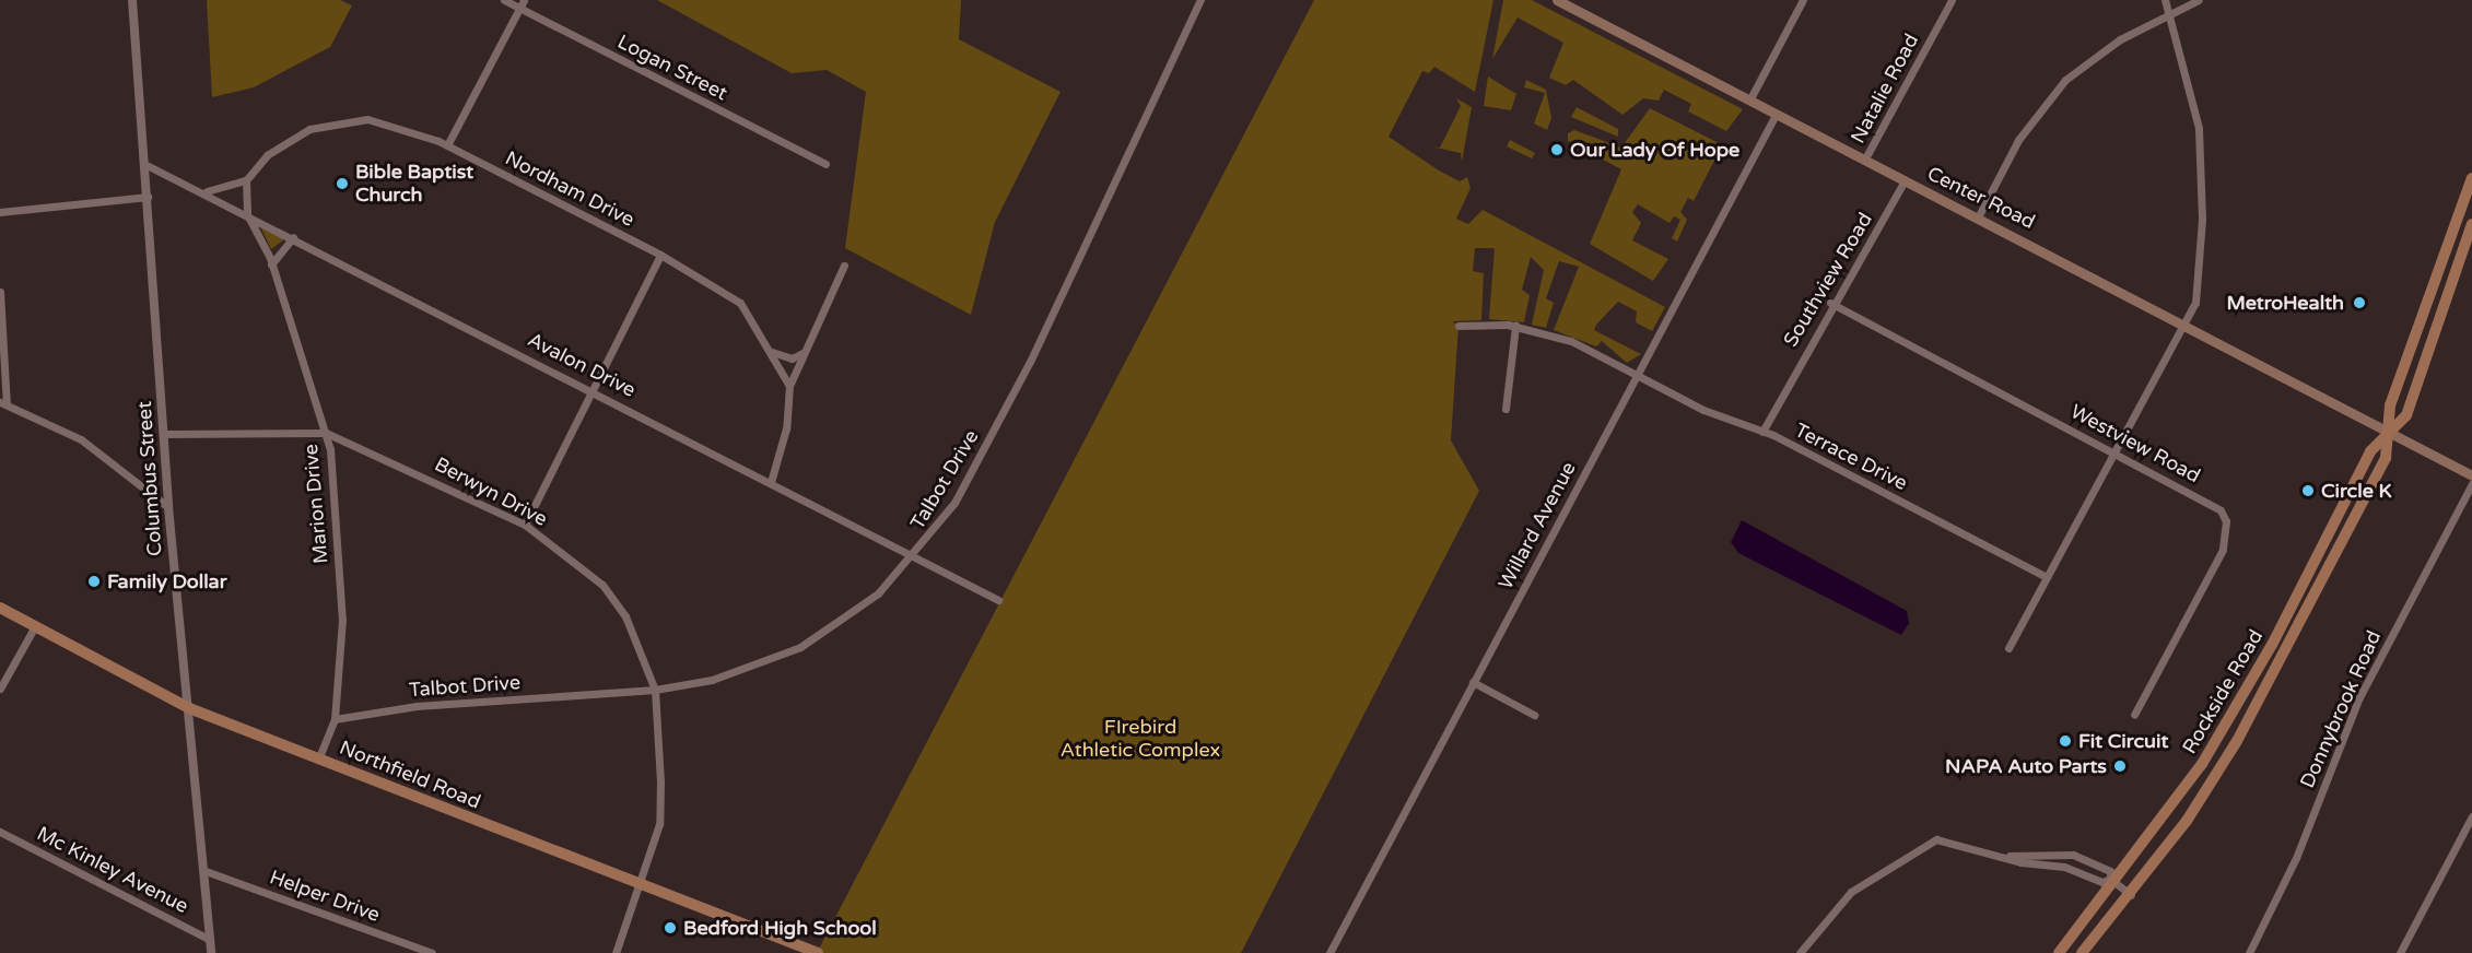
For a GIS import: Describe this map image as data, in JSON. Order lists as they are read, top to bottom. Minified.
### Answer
{"streets":{"main road":["Center Road","Rockside Road","Northfield Road"],"street":["Logan Street","Natalie Road","Nordham Drive","Southview Road","Avalon Drive","Westview Road","Terrace Drive","Columbus Street","Talbot Drive","Berwyn Drive","Marion Drive","Willard Avenue","Donnybrook Road","Mc Kinley Avenue","Helper Drive"]},"crossings":[["Natalie Road","Center Road"],["Nordham Drive","Avalon Drive"],["Nordham Drive","Marion Drive"],["Center Road","Southview Road"],["Center Road","Willard Avenue"],["Center Road","Rockside Road"],["Southview Road","Westview Road"],["Southview Road","Terrace Drive"],["Avalon Drive","Columbus Street"],["Avalon Drive","Talbot Drive"],["Avalon Drive","Marion Drive"],["Terrace Drive","Willard Avenue"],["Columbus Street","Berwyn Drive"],["Columbus Street","Northfield Road"],["Columbus Street","Mc Kinley Avenue"],["Columbus Street","Helper Drive"],["Talbot Drive","Berwyn Drive"],["Talbot Drive","Marion Drive"],["Berwyn Drive","Marion Drive"],["Berwyn Drive","Northfield Road"],["Marion Drive","Northfield Road"]],"parks":["FIrebird Athletic Complex"],"places":["Our Lady Of Hope","Bible Baptist Church","MetroHealth","Circle K","Family Dollar","Fit Circuit","NAPA Auto Parts","Bedford High School"]}
